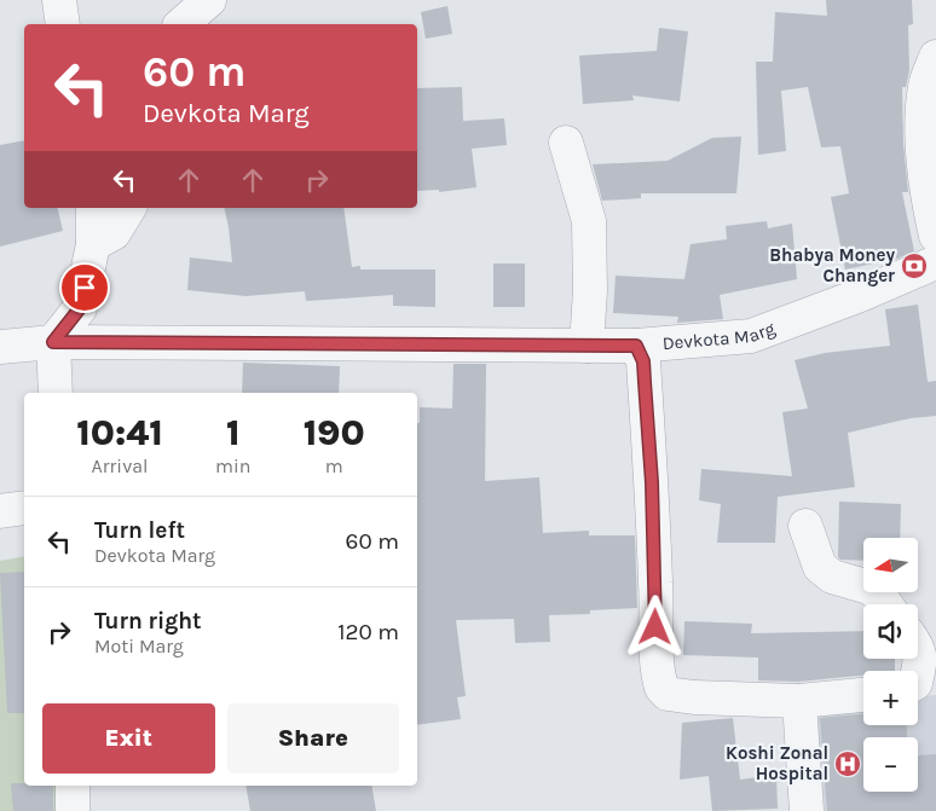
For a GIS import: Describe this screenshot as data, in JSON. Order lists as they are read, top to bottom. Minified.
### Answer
{"streets":{"street":["Devkota Marg"]},"places":{"bank":["Bhabya Money Changer"],"hospital":["Koshi Zonal Hospital"]},"north":"left","page":{"turn":["60 m","Devkota Marg"],"eta":["10:41","Arrival","1","min","190","m"],"list":[{"name":"Turn left","note":"Devkota Marg","value":"60 m"},{"name":"Turn right","note":"Moti Marg","value":"120 m"}],"map_buttons":["+","−"],"buttons":["Exit","Share"]}}
